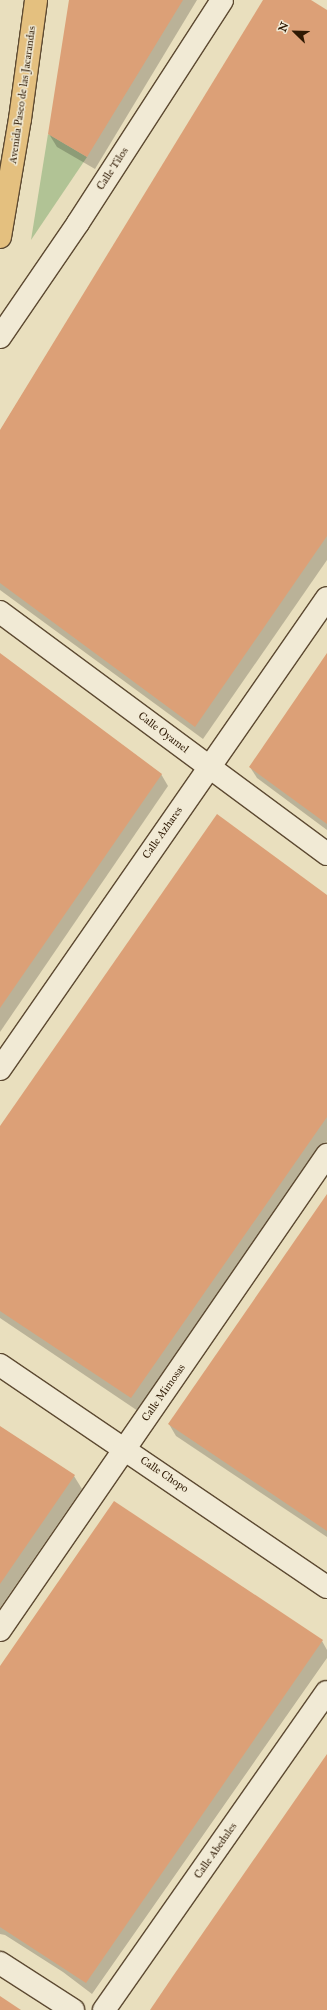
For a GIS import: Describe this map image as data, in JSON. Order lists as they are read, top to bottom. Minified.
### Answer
{"streets":{"main road":["Avenida Paseo de las Jacarandas"],"street":["Calle Tilos","Calle Oyamel","Calle Azhares","Calle Mimosas","Calle Chopo","Calle Abedules"]},"crossings":[["Calle Oyamel","Calle Azhares"],["Calle Mimosas","Calle Chopo"]],"north":"top left"}
